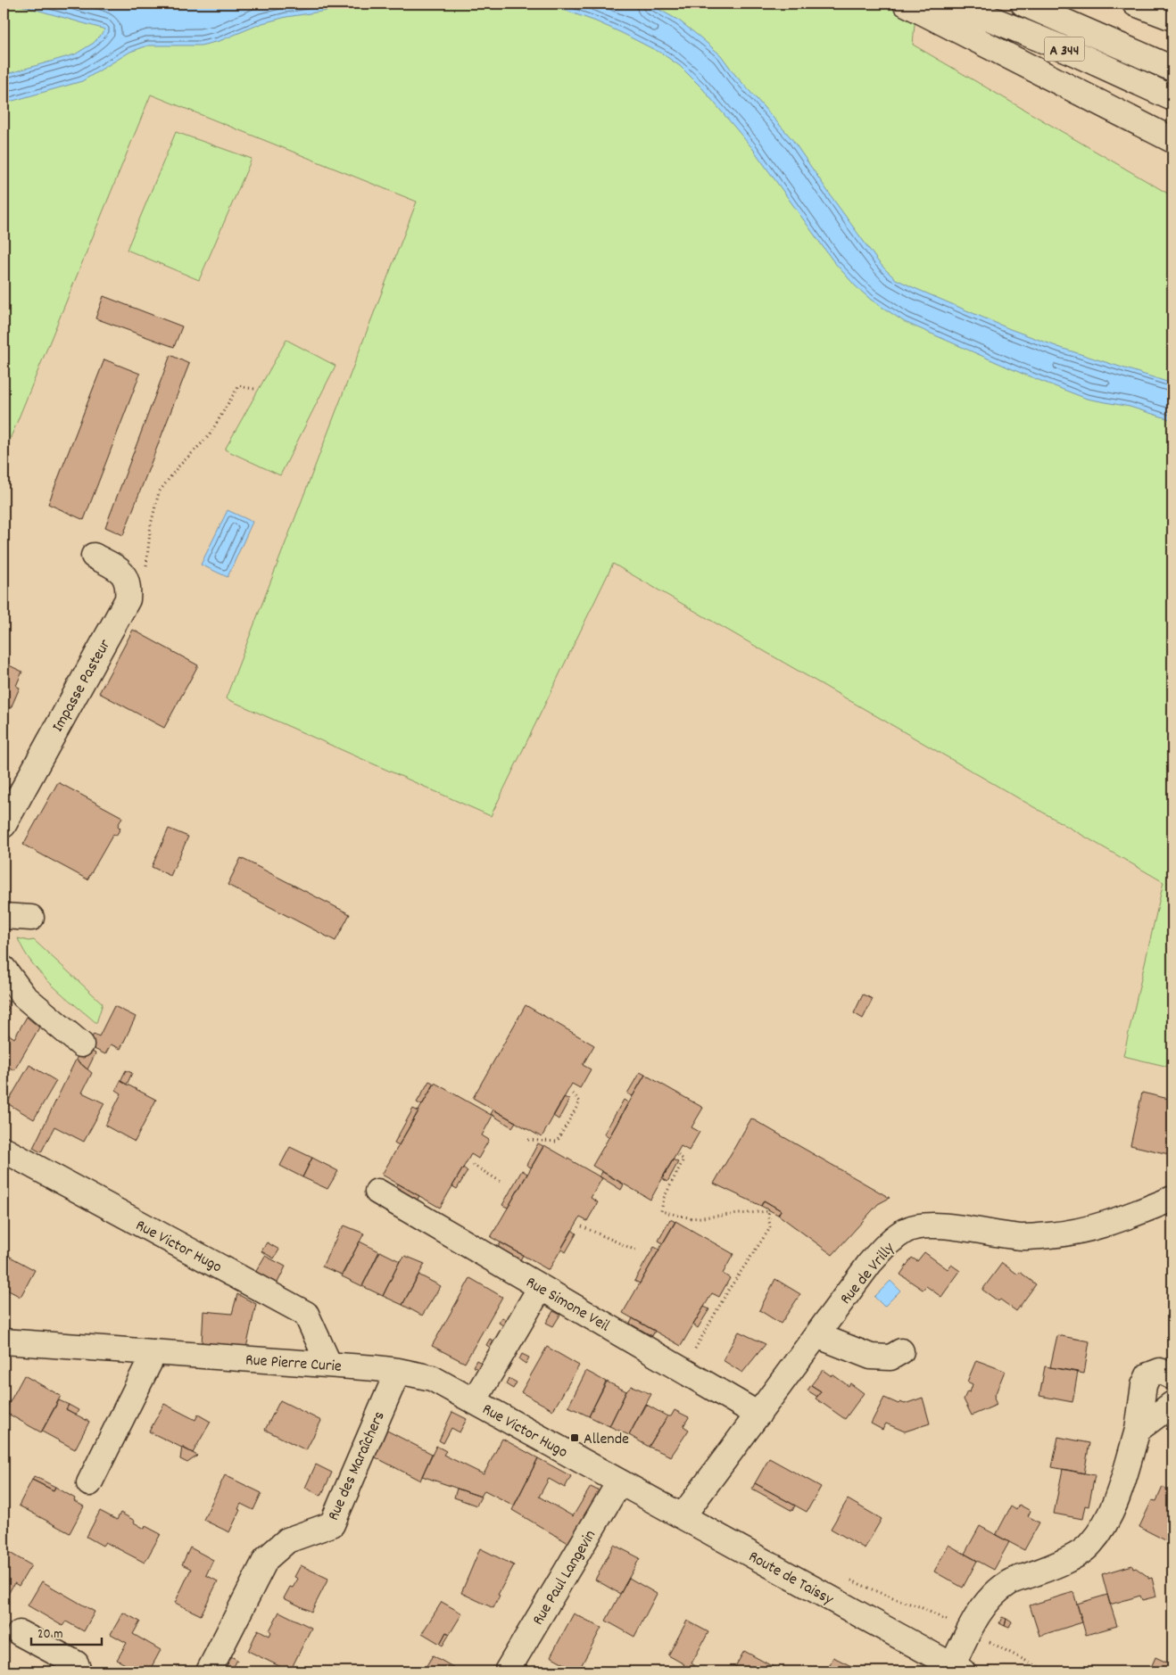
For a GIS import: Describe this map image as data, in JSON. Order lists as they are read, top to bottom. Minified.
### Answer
{"streets":{"main road":["A 344","Impasse Pasteur","Rue Victor Hugo","Rue de Vrilly","Rue Simone Veil","Rue Pierre Curie","Rue des Maraîchers","Rue Paul Langevin","Route de Taissy"]},"crossings":[["Rue Victor Hugo","Rue Pierre Curie"],["Rue Victor Hugo","Rue Paul Langevin"],["Rue Victor Hugo","Route de Taissy"],["Rue de Vrilly","Rue Simone Veil"],["Rue de Vrilly","Route de Taissy"],["Rue Pierre Curie","Rue des Maraîchers"],["Rue Paul Langevin","Route de Taissy"]],"places":{"transit":["Allende"]},"scale_bar":"20 m"}
